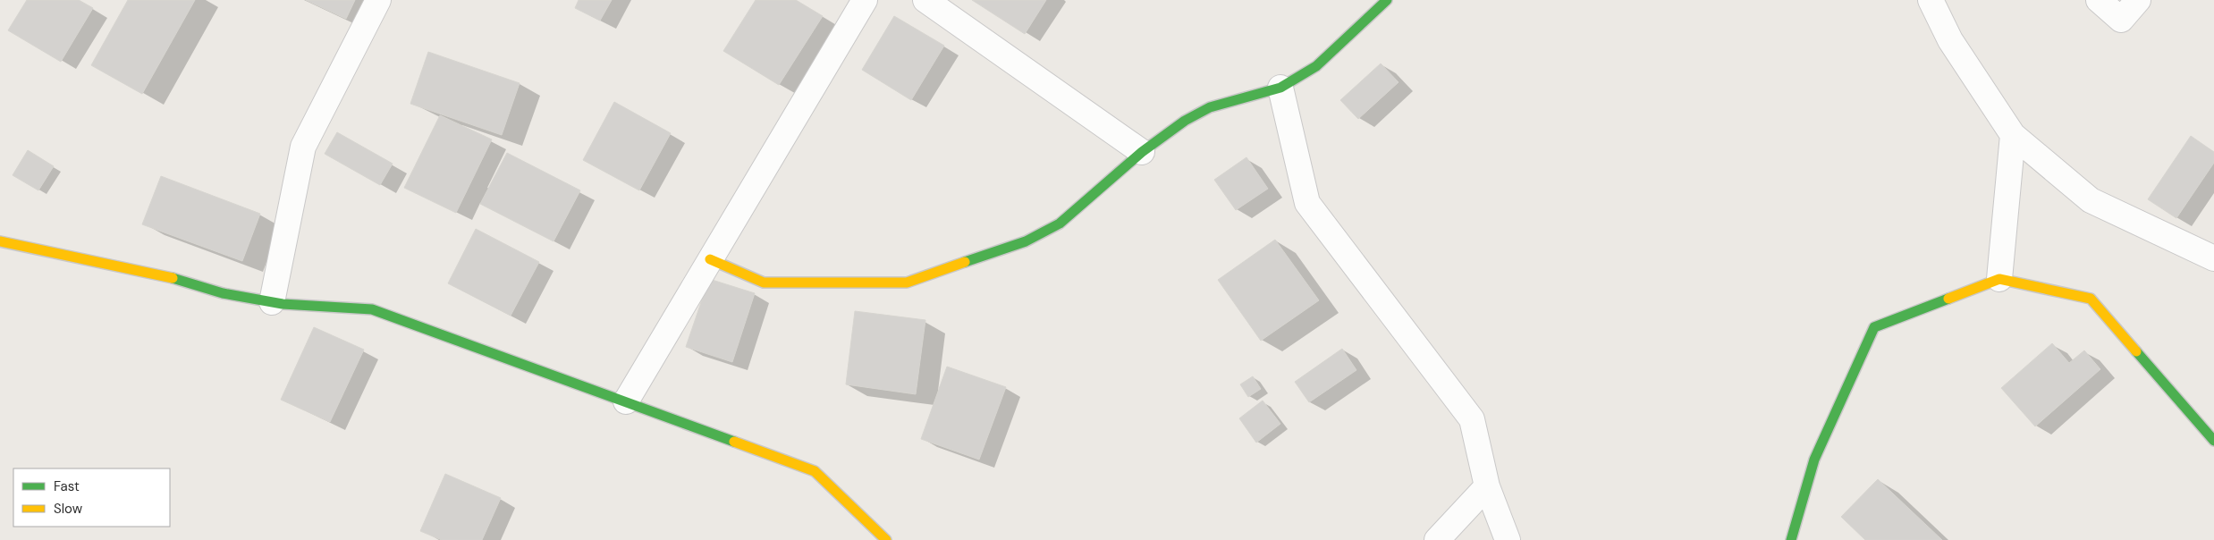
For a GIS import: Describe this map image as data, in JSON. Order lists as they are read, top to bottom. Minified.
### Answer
{"legend":["Fast","Slow"]}
